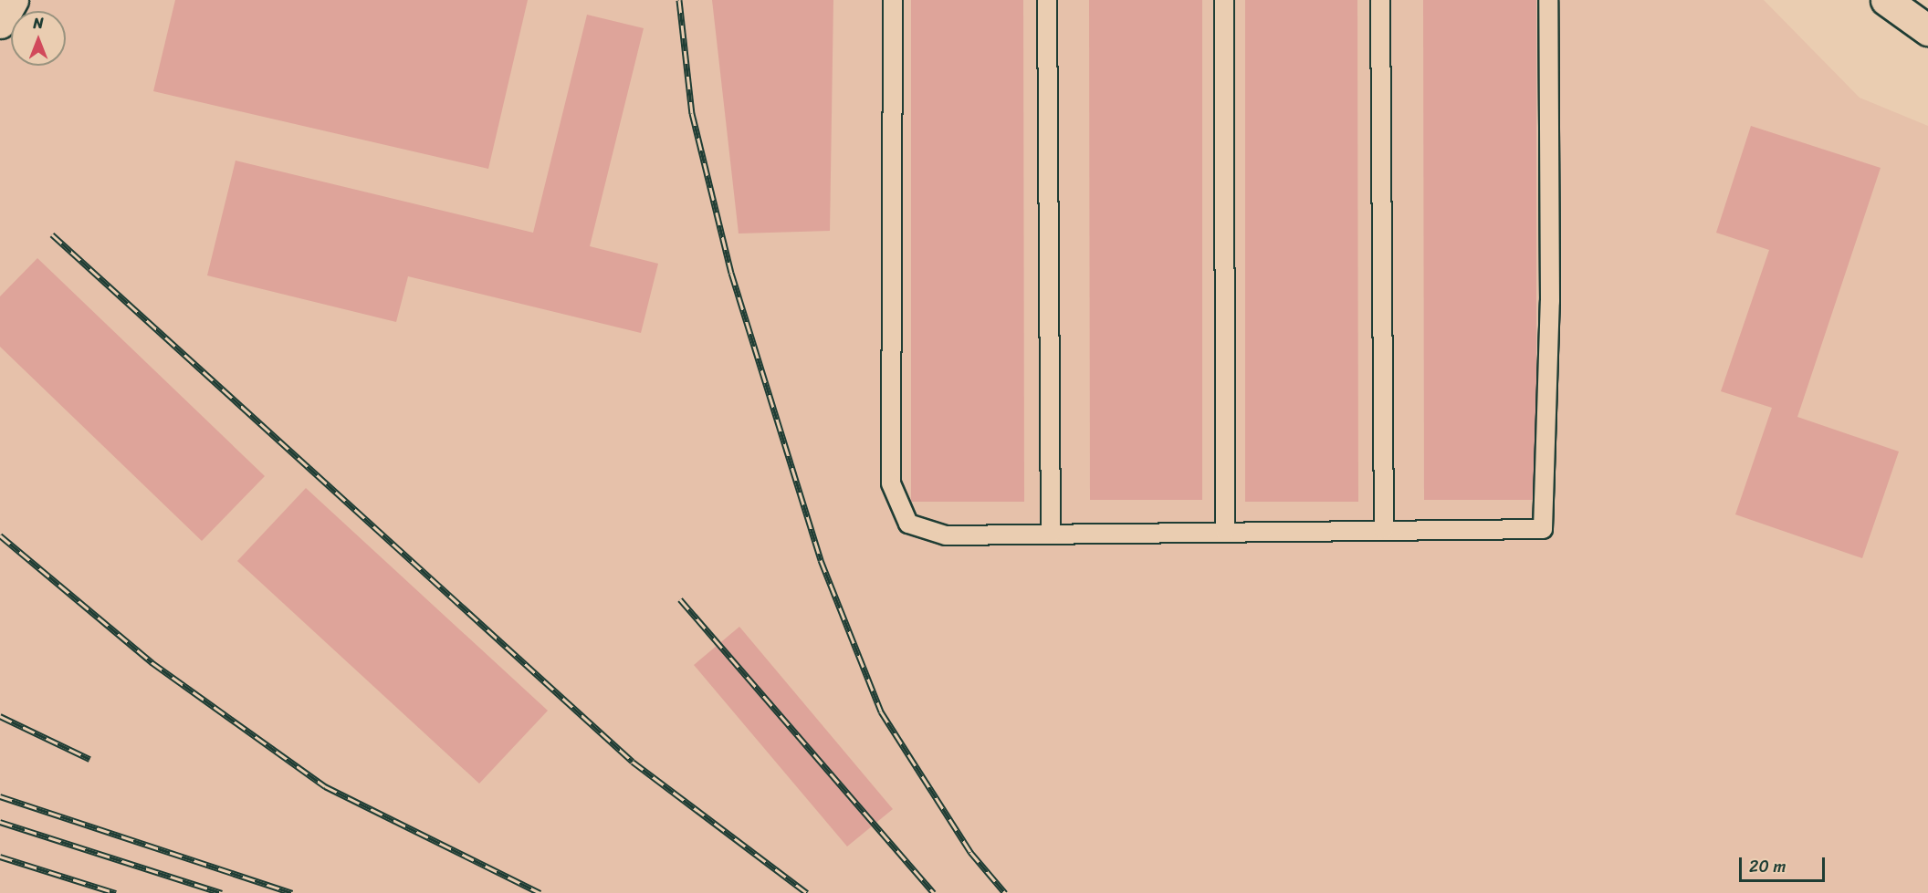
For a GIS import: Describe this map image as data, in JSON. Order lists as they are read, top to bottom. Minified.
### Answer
{"scale_bar":"20 m","north":"top"}
